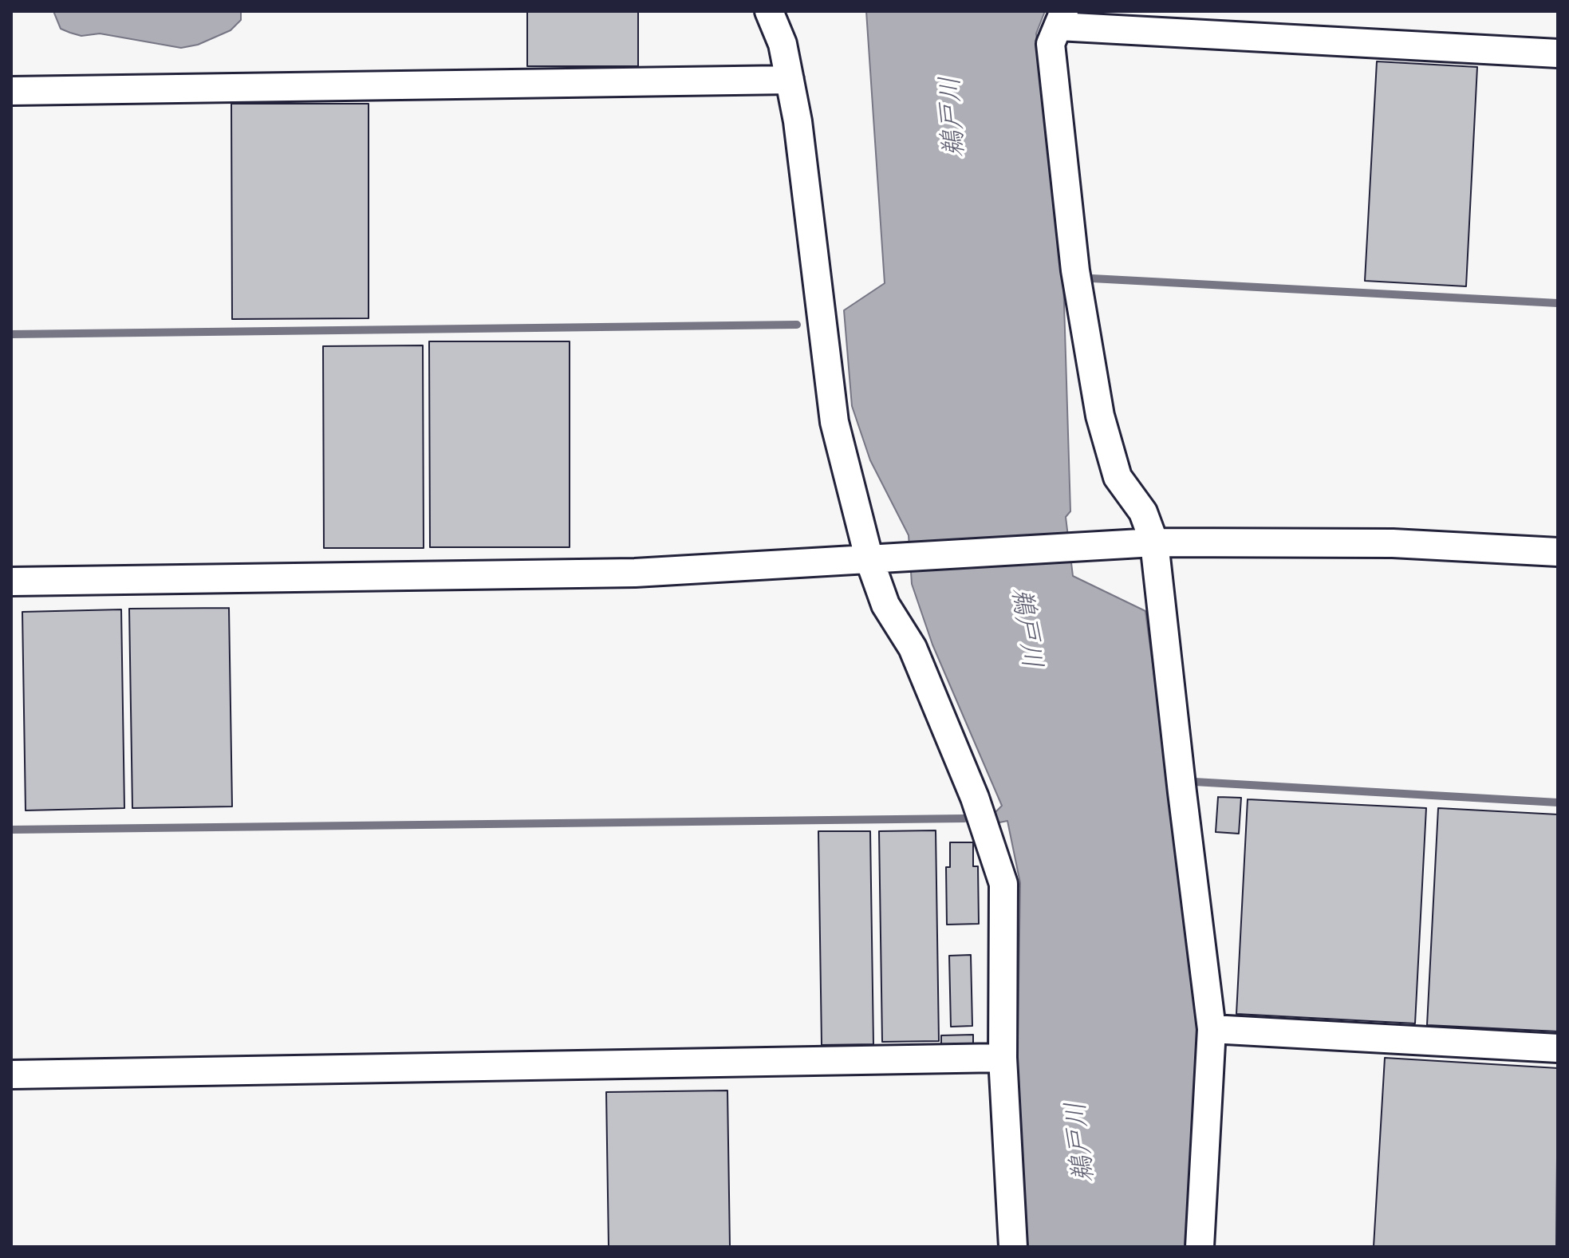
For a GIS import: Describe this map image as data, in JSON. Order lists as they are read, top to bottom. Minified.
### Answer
{"water":["鵜戸川"]}
